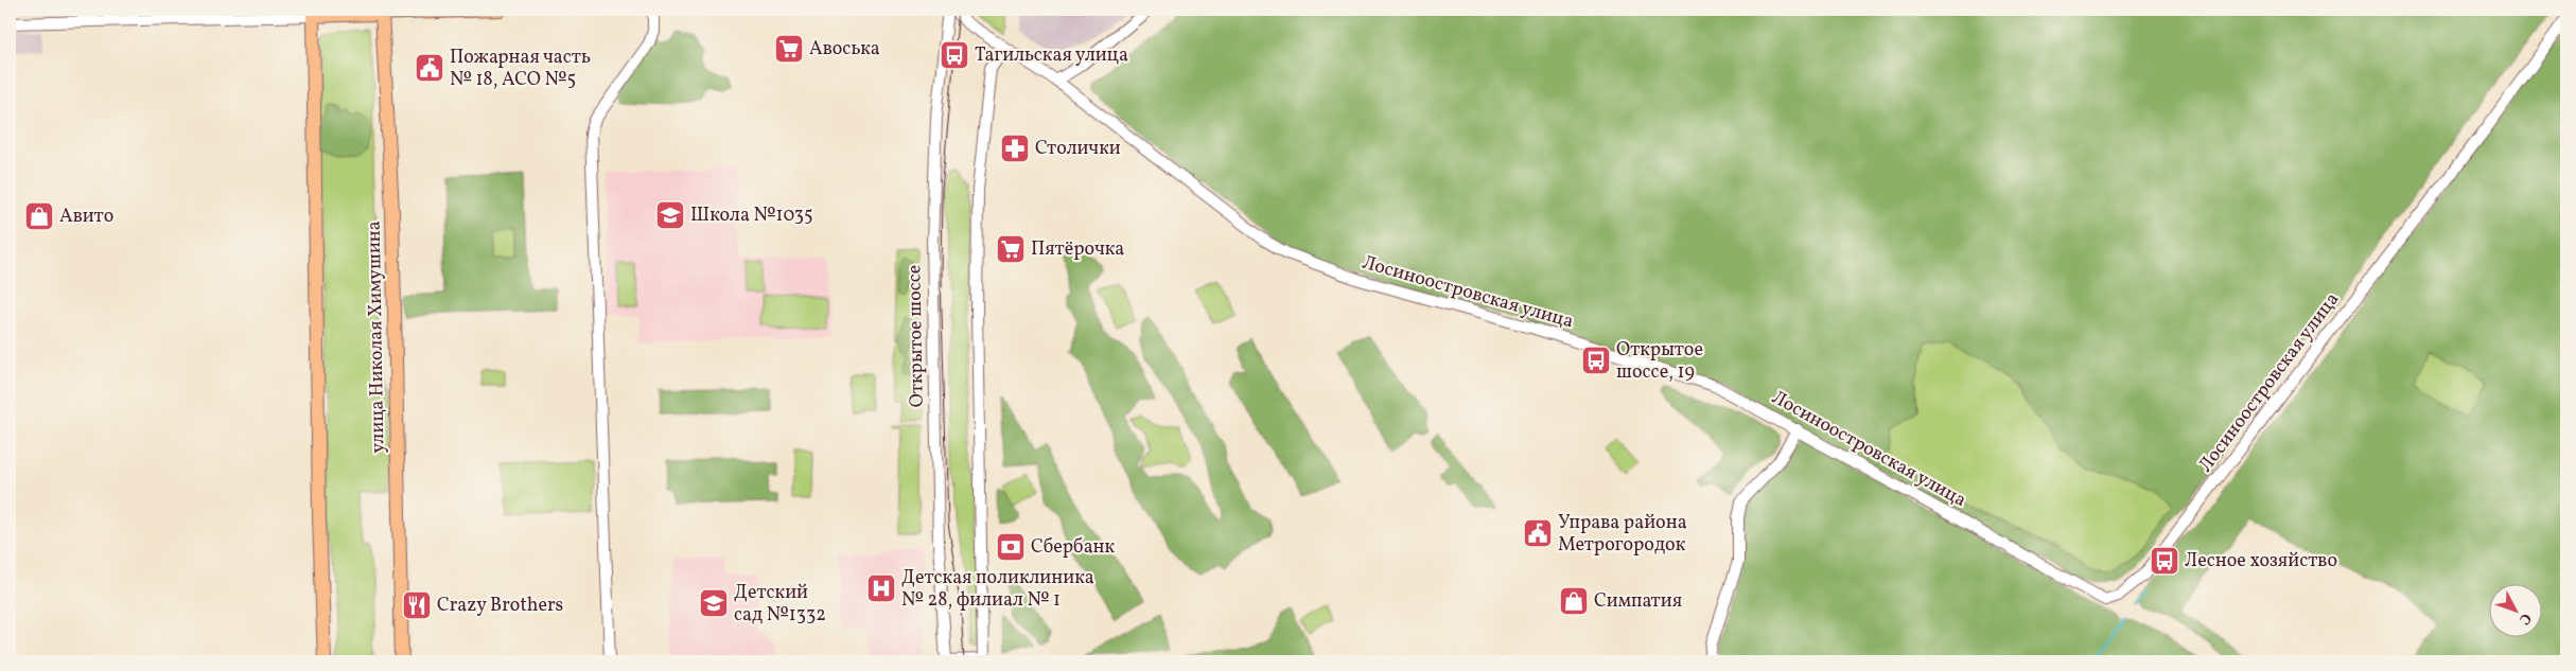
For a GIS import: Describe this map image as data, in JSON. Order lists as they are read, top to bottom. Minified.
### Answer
{"streets":{"main road":["улица Николая Химушина"],"street":["Лосиноостровская улица","Открытое шоссе"]},"places":{"supermarket":["Авоська","Пятёрочка"],"bus stop":["Тагильская улица","Открытое шоссе, 19","Лесное хозяйство"],"public building":["Пожарная часть № 18, АСО №5","Управа района Метрогородок"],"pharmacy":["Столички"],"school or university":["Школа №1035","Детский сад №1332"],"shop":["Авито","Симпатия"],"bank":["Сбербанк"],"hospital":["Детская поликлиника № 28, филиал № 1"],"restaurant":["Crazy Brothers"]},"north":"bottom right"}
